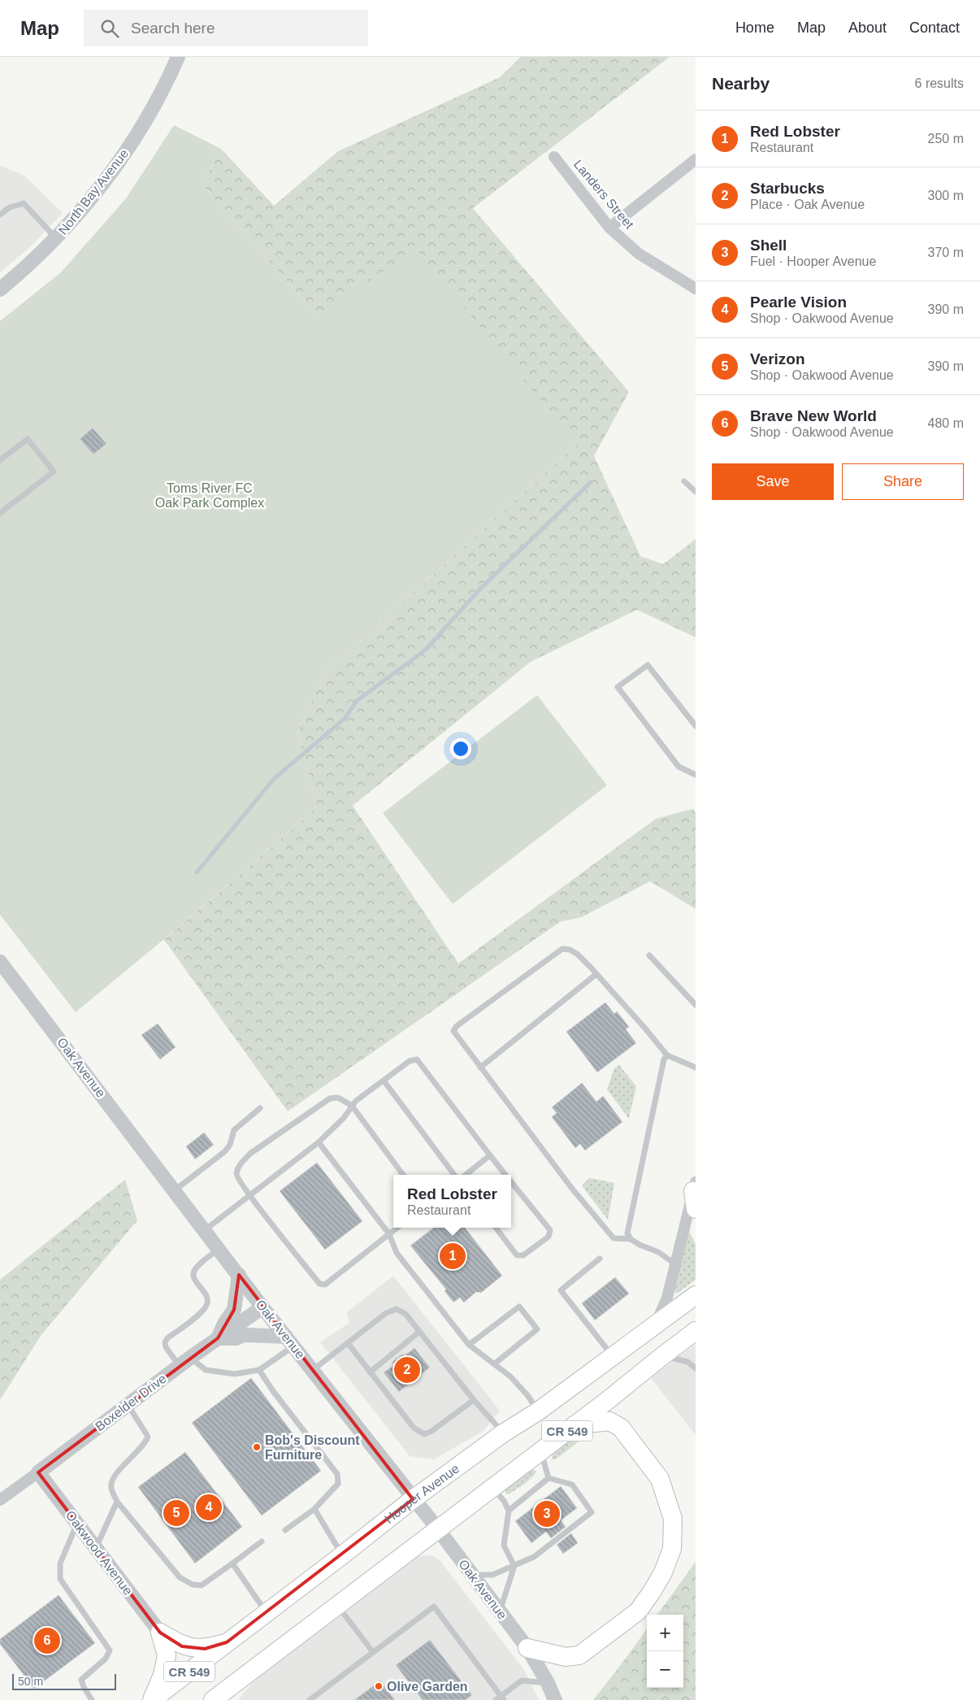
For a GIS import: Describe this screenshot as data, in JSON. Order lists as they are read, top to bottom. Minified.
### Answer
{"streets":{"main road":["CR 549","Hooper Avenue"],"street":["North Bay Avenue","Landers Street","Oak Avenue","Boxelder Drive","Oakwood Avenue"]},"crossings":[["Oak Avenue","Boxelder Drive"],["Oak Avenue","CR 549"],["Oak Avenue","Hooper Avenue"],["Boxelder Drive","Oakwood Avenue"]],"parks":["Toms River FC Oak Park Complex"],"places":["Bob's Discount Furniture","Olive Garden"],"scale_bar":"50 m","page":{"header":"Map","search":"Search here","nav":["Home","Map","About","Contact"],"heading":["Nearby","6 results"],"list":[{"mark":"1","name":"Red Lobster","note":"Restaurant","value":"250 m"},{"mark":"2","name":"Starbucks","note":"Place · Oak Avenue","value":"300 m"},{"mark":"3","name":"Shell","note":"Fuel · Hooper Avenue","value":"370 m"},{"mark":"4","name":"Pearle Vision","note":"Shop · Oakwood Avenue","value":"390 m"},{"mark":"5","name":"Verizon","note":"Shop · Oakwood Avenue","value":"390 m"},{"mark":"6","name":"Brave New World","note":"Shop · Oakwood Avenue","value":"480 m"}],"buttons":["Save","Share"],"popup":["Red Lobster","Restaurant"],"pins":["1","2","4","5","3","6"],"map_buttons":["+","−"],"scale":"50 m"}}
